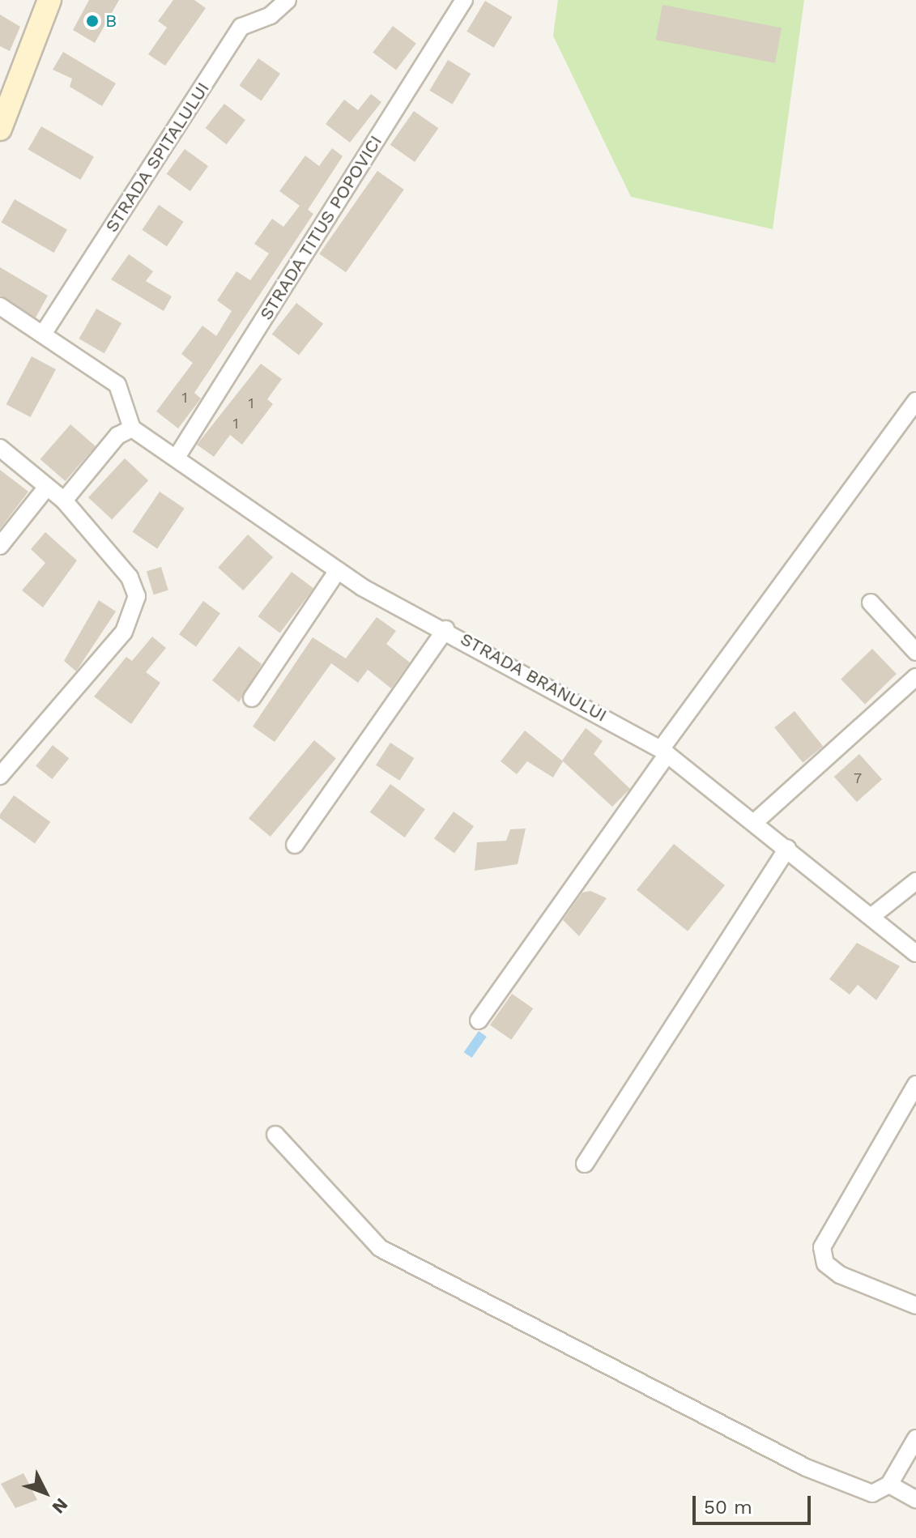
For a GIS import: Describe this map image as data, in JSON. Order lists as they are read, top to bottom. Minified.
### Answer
{"streets":{"street":["STRADA SPITALULUI","STRADA TITUS POPOVICI","STRADA BRANULUI"]},"crossings":[["STRADA TITUS POPOVICI","STRADA BRANULUI"]],"places":["B"],"house_numbers":["1","1","1","7"],"scale_bar":"50 m","north":"bottom right"}
